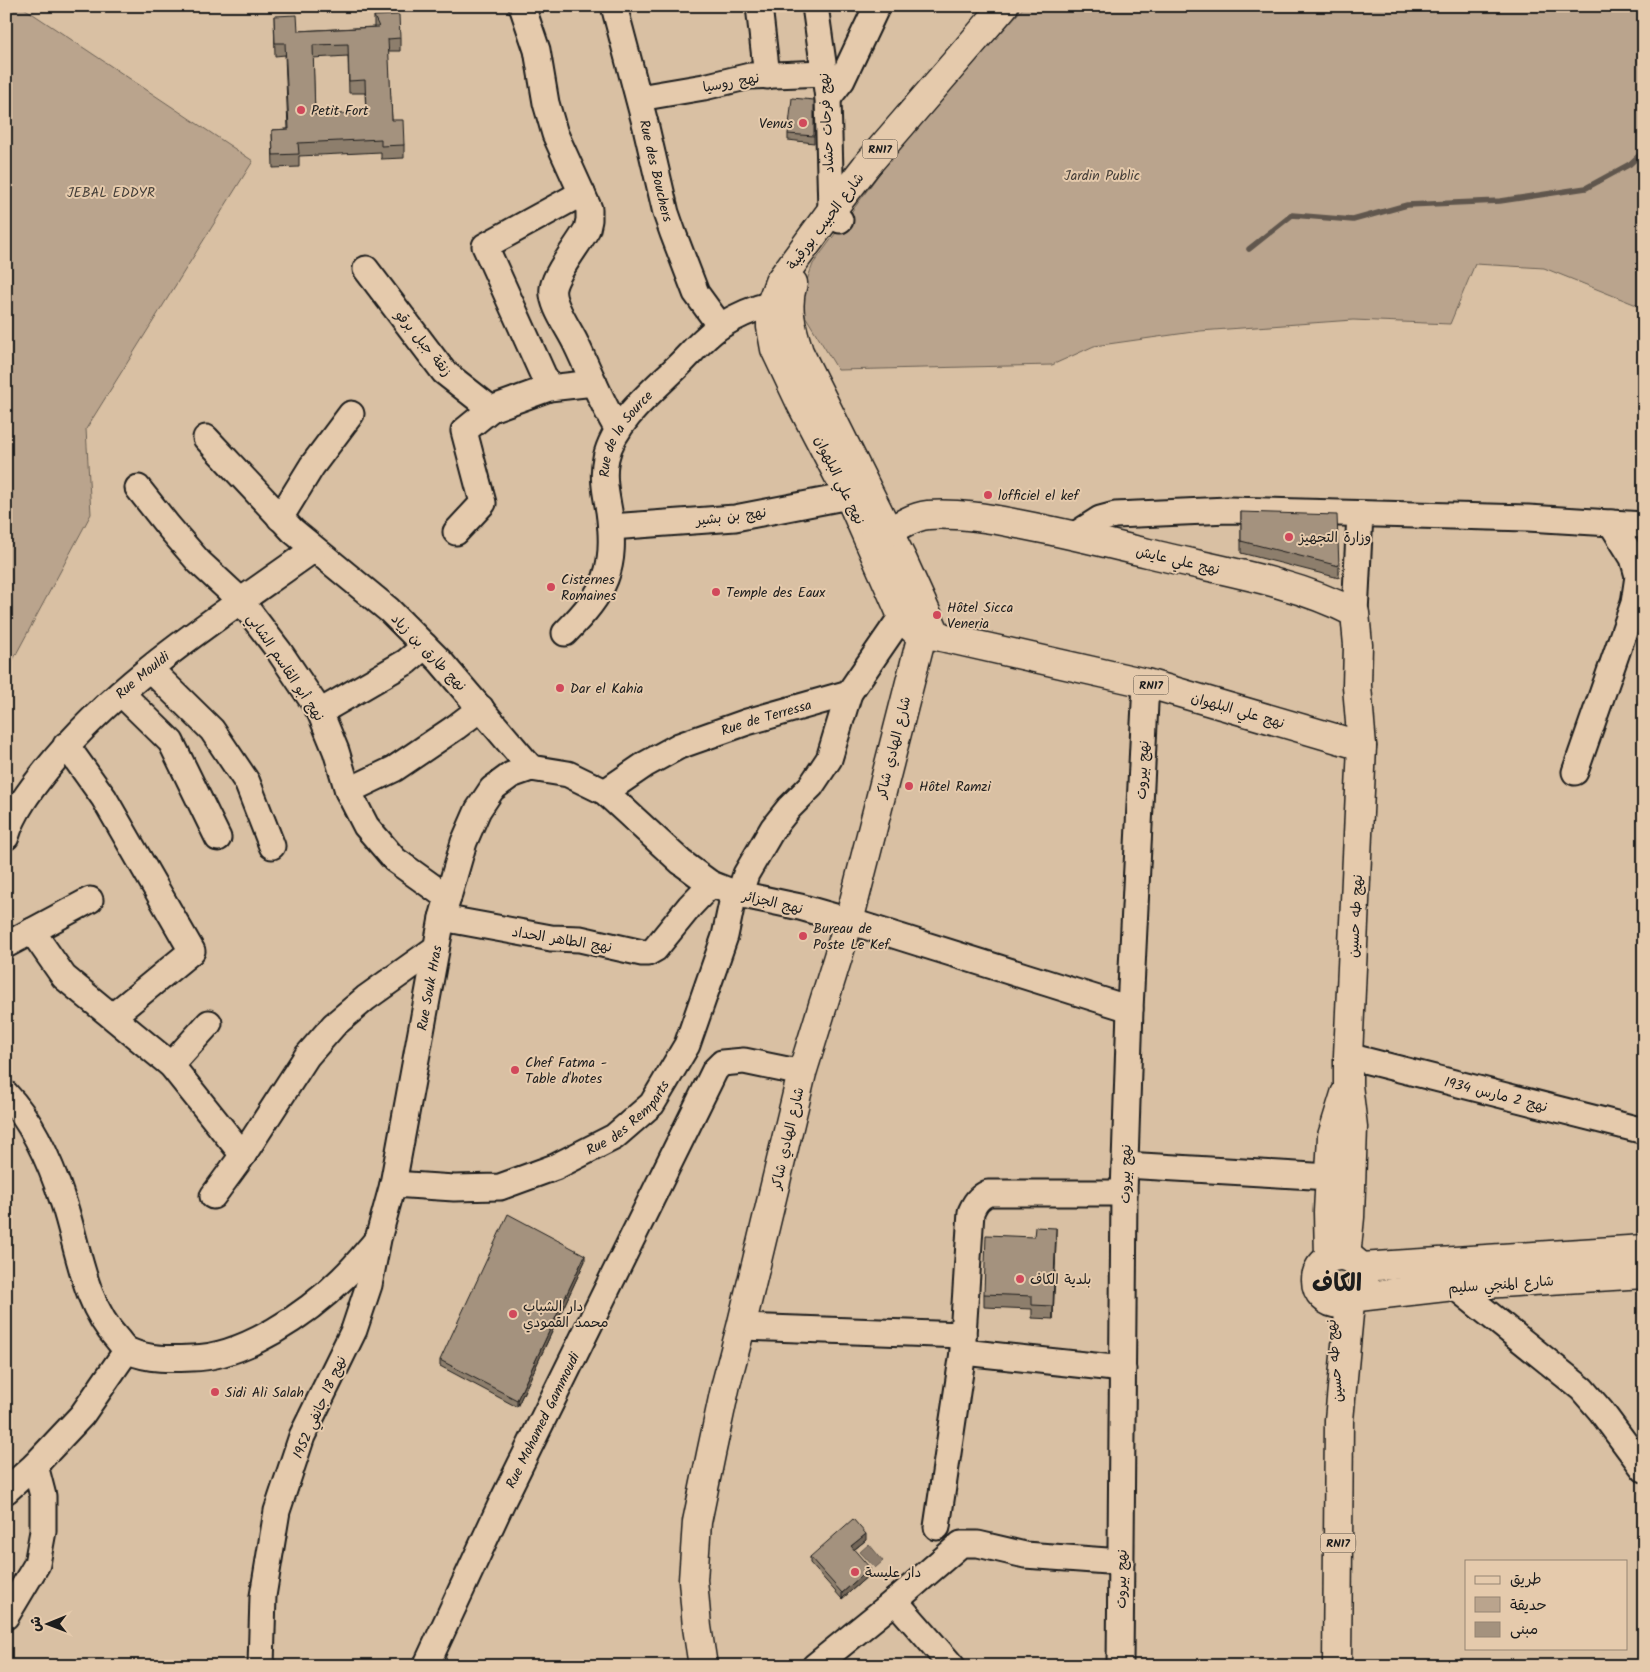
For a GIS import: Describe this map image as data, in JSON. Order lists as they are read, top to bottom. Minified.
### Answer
{"streets":{"main road":["RN17","شارع الحبيب بورقيبة","نهج علي البلهوان","نهج علي عايش","شارع الهادي شاكر","نهج طه حسين","شارع المنجي سليم"],"street":["نهج روسيا","نهج فرحات حشاد","Rue des Bouchers","زنقة جبل برقو","Rue de la Source","نهج بن بشير","نهج طارق بن زياد","نهج أبو القاسم الشابي","Rue Mouldi","Rue de Terressa","نهج بيروت","نهج الجزائر","نهج الطاهر الحداد","Rue Souk Hras","نهج 2 مارس 1934","Rue des Remparts","نهج 18 جانفي 1952","Rue Mohamed Gammoudi"]},"crossings":[["نهج روسيا","نهج فرحات حشاد"],["نهج روسيا","Rue des Bouchers"],["نهج فرحات حشاد","شارع الحبيب بورقيبة"],["RN17","نهج طه حسين"],["RN17","شارع المنجي سليم"],["Rue des Bouchers","Rue de la Source"],["شارع الحبيب بورقيبة","Rue de la Source"],["شارع الحبيب بورقيبة","نهج علي البلهوان"],["Rue de la Source","نهج علي البلهوان"],["Rue de la Source","نهج بن بشير"],["نهج علي البلهوان","نهج بن بشير"],["نهج علي البلهوان","نهج علي عايش"],["نهج علي البلهوان","شارع الهادي شاكر"],["نهج علي البلهوان","نهج بيروت"],["نهج علي البلهوان","نهج طه حسين"],["نهج طارق بن زياد","Rue Mouldi"],["نهج طارق بن زياد","نهج الجزائر"],["نهج طارق بن زياد","Rue Souk Hras"],["نهج أبو القاسم الشابي","Rue Mouldi"],["نهج أبو القاسم الشابي","نهج الطاهر الحداد"],["نهج أبو القاسم الشابي","Rue Souk Hras"],["Rue de Terressa","نهج الجزائر"],["Rue de Terressa","Rue des Remparts"],["شارع الهادي شاكر","نهج الجزائر"],["شارع الهادي شاكر","Rue Mohamed Gammoudi"],["نهج بيروت","نهج الجزائر"],["نهج الجزائر","نهج الطاهر الحداد"],["نهج الجزائر","Rue Souk Hras"],["نهج الجزائر","Rue des Remparts"],["نهج طه حسين","نهج 2 مارس 1934"],["نهج طه حسين","شارع المنجي سليم"],["نهج الطاهر الحداد","Rue Souk Hras"],["نهج الطاهر الحداد","Rue des Remparts"],["Rue Souk Hras","Rue des Remparts"],["Rue Souk Hras","نهج 18 جانفي 1952"]],"districts":["الكاف"],"parks":["Jardin Public","JEBAL EDDYR"],"places":["Petit Fort","Venus","lofficiel el kef","وزارة التجهيز","Cisternes Romaines","Temple des Eaux","Hôtel Sicca Veneria","Dar el Kahia","Hôtel Ramzi","Bureau de Poste Le Kef","Chef Fatma - Table d'hotes","بلدية الكاف","دار الشباب محمد القمودي","Sidi Ali Salah","دار عليسة"],"legend":["طريق","حديقة","مبنى"],"north":"left"}
